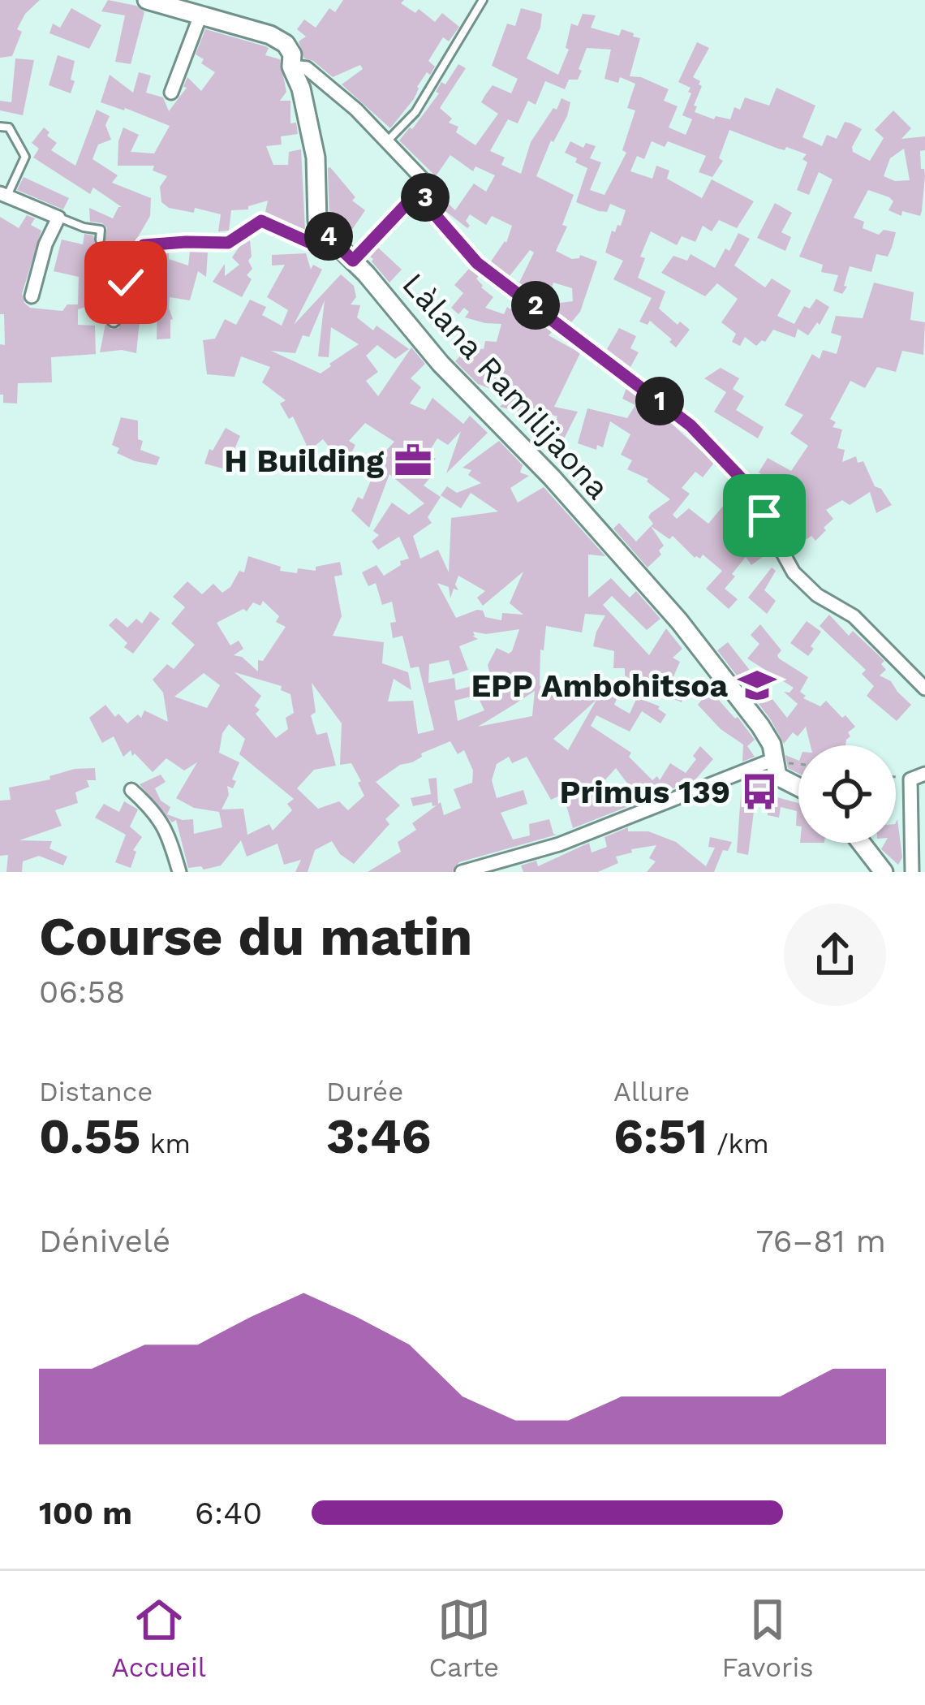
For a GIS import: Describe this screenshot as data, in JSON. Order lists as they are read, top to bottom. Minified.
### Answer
{"streets":{"street":["Làlana Ramilijaona"]},"places":{"office":["H Building"],"school or university":["EPP Ambohitsoa"],"bus stop":["Primus 139"]},"page":{"pins":["3","4","2","1"],"heading":["Course du matin","06:58"],"stats":[["Distance","0.55 km"],["Durée","3:46"],["Allure","6:51 /km"]],"chart":["Dénivelé","76–81 m"],"list":[{"name":"100 m","note":"6:40"}],"tabs":["Accueil","Carte","Favoris"]}}
